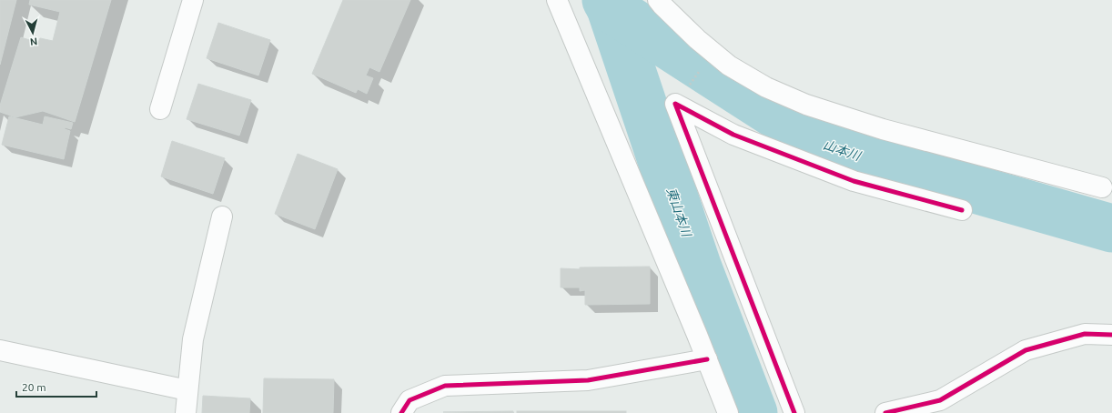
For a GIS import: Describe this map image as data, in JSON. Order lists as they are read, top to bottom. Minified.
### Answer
{"water":["山本川","東山本川"],"scale_bar":"20 m","north":"bottom"}
